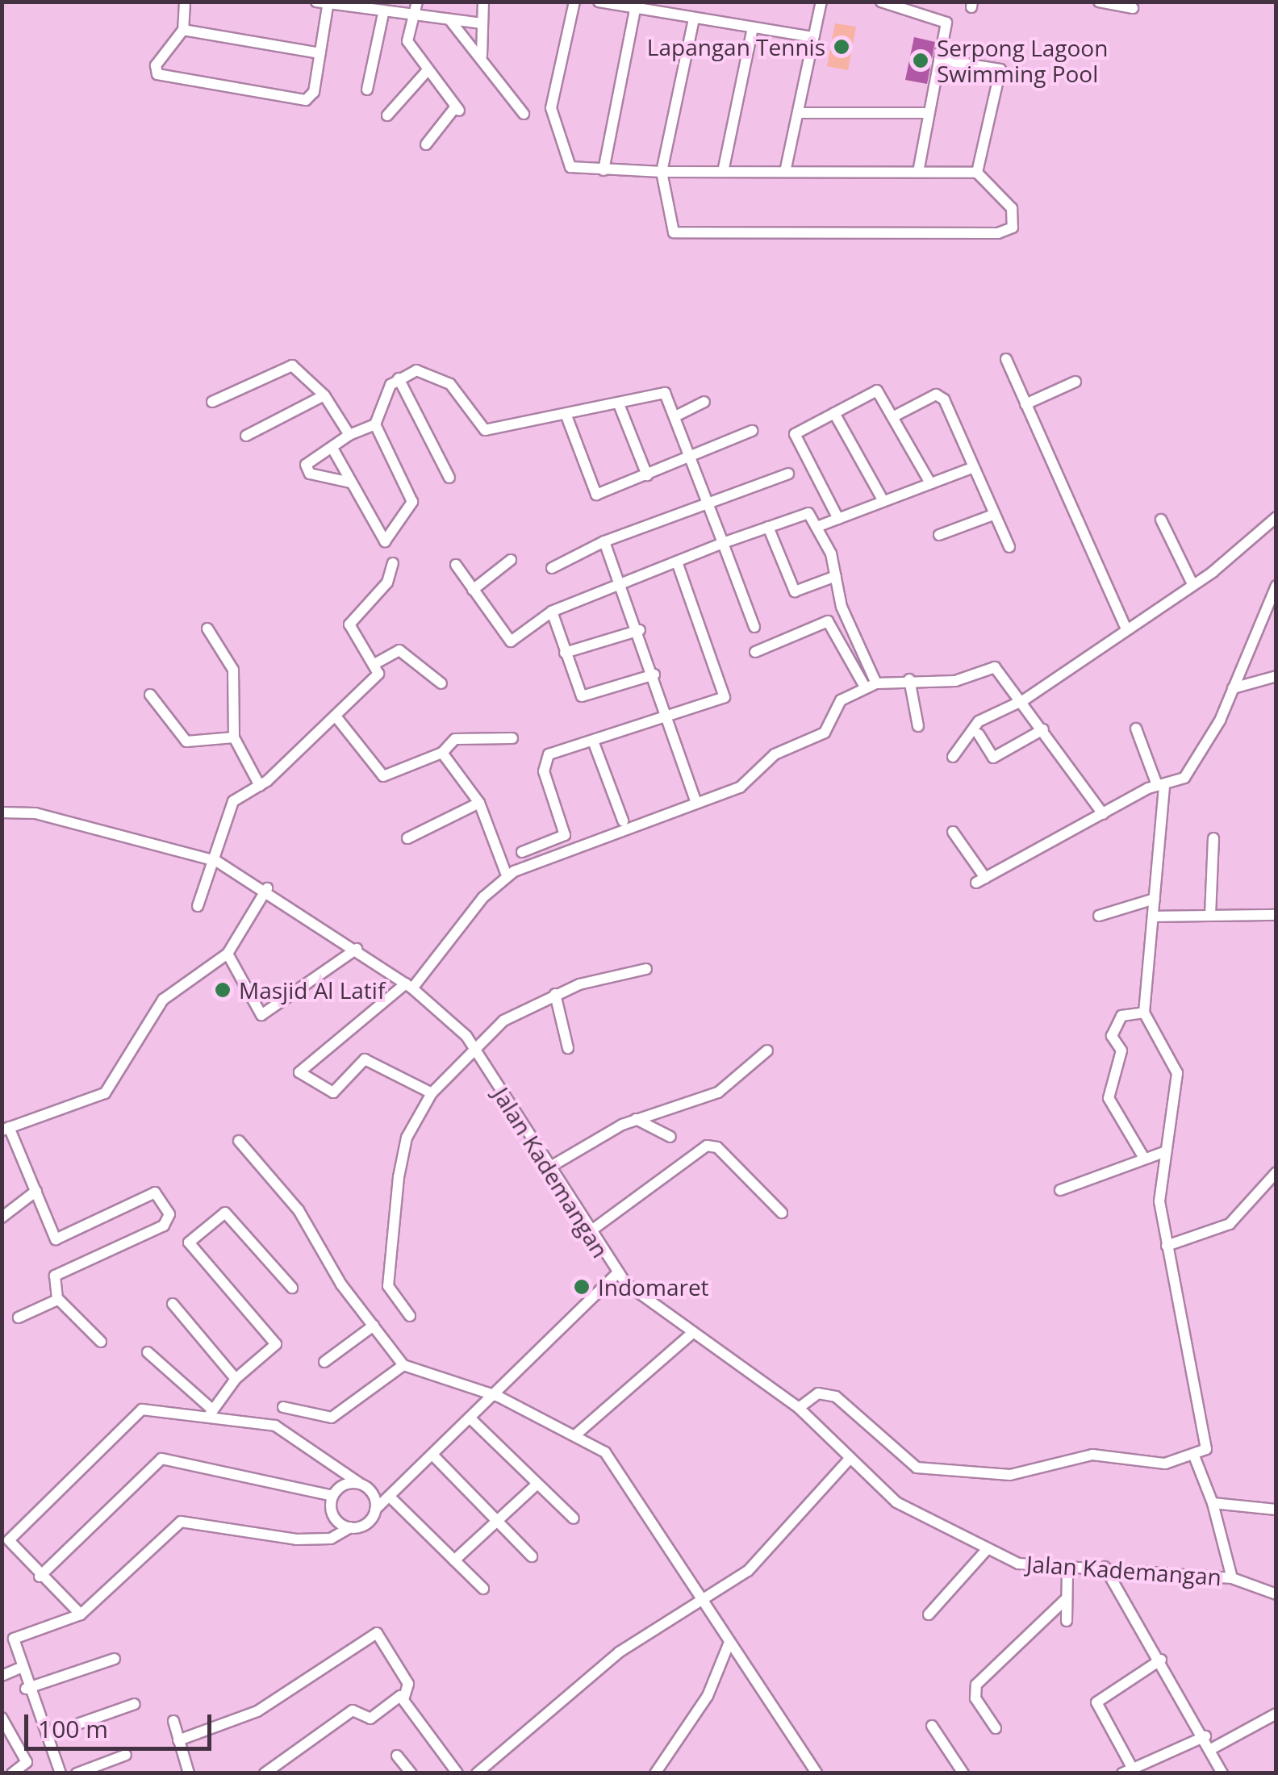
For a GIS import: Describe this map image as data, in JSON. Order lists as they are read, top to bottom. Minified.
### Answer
{"streets":{"street":["Jalan Kademangan"]},"places":["Lapangan Tennis","Serpong Lagoon Swimming Pool","Masjid Al Latif","Indomaret"],"scale_bar":"100 m"}
